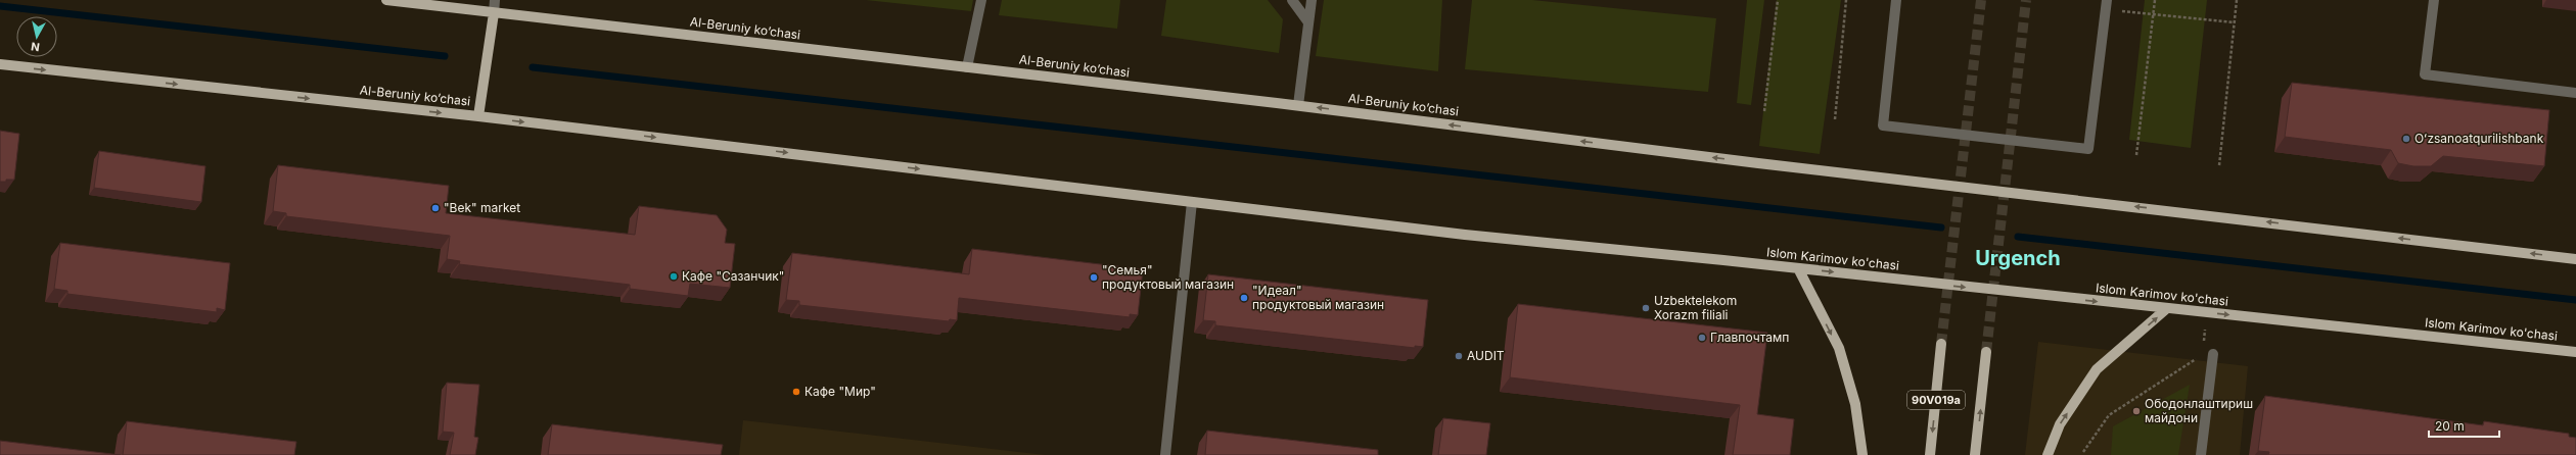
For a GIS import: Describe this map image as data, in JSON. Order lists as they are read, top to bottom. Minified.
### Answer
{"streets":{"main road":["Al-Beruniy ko’chasi","Islom Karimov ko'chasi","90V019a"]},"crossings":[["Al-Beruniy ko’chasi","Islom Karimov ko'chasi"]],"one_way":["Islom Karimov ko'chasi"],"districts":["Urgench"],"places":["Oʻzsanoatqurilishbank","\"Bek\" market","Кафе \"Сазанчик\"","\"Семья\" продуктовый магазин","\"Идеал\" продуктовый магазин","Uzbektelekom Xorazm filiali","Главпочтамп","AUDIT","Кафе \"Мир\"","Ободонлаштириш майдони"],"scale_bar":"20 m","north":"bottom"}
